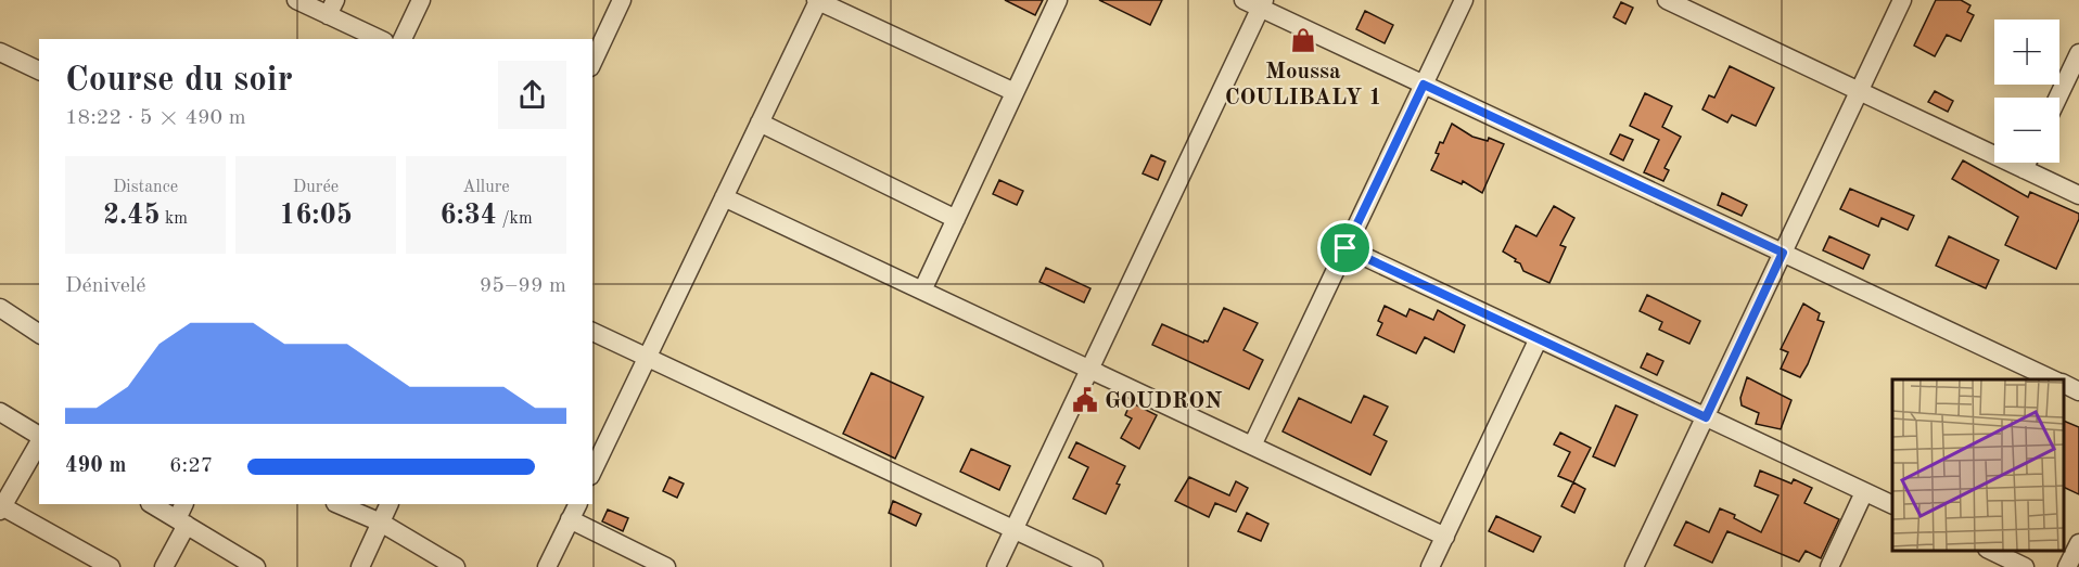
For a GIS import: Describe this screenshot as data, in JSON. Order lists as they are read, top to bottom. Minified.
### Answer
{"places":{"shop":["Moussa COULIBALY 1"],"public building":["GOUDRON"]},"page":{"map_buttons":["+","−"],"heading":["Course du soir","18:22 · 5 × 490 m"],"stats":[["Distance","2.45 km"],["Durée","16:05"],["Allure","6:34 /km"]],"chart":["Dénivelé","95–99 m"],"list":[{"name":"490 m","note":"6:27"}]}}
